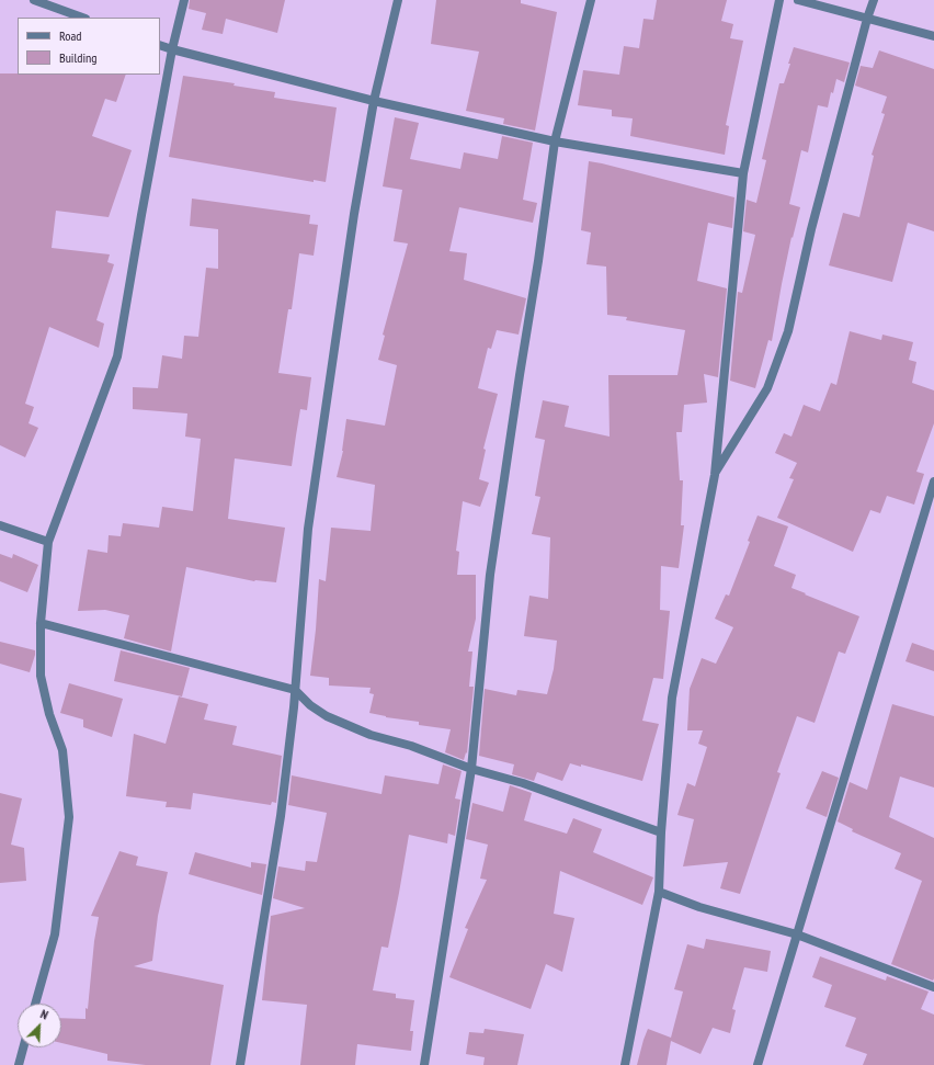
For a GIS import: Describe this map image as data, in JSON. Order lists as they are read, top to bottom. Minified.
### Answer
{"legend":["Road","Building"],"north":"top right"}
